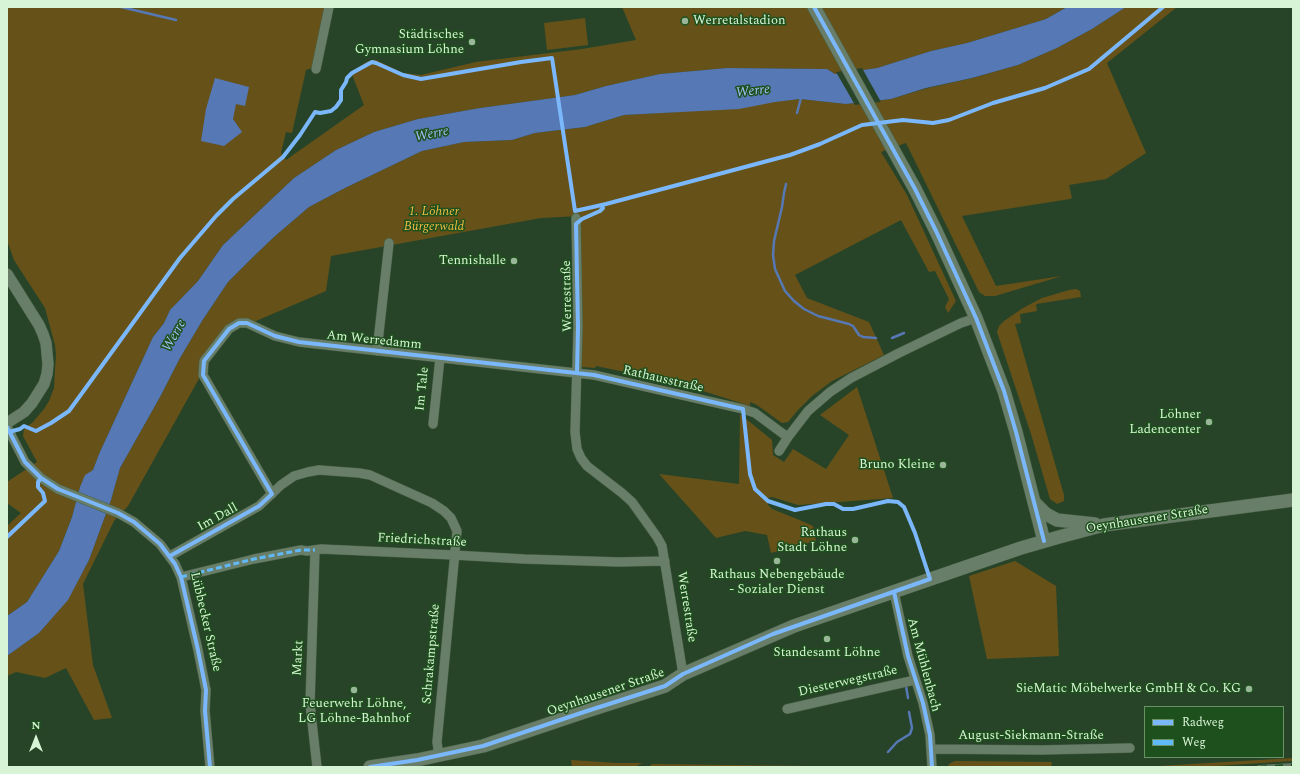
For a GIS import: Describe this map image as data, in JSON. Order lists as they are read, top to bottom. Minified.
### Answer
{"streets":{"main road":["Oeynhausener Straße"],"street":["Werrestraße","Am Werredamm","Rathausstraße","Im Tale","Im Dall","Friedrichstraße","Lübbecker Straße","Schrakampstraße","Markt","Am Mühlenbach","Diesterwegstraße","August-Siekmann-Straße"]},"crossings":[["Werrestraße","Am Werredamm"],["Werrestraße","Rathausstraße"],["Werrestraße","Oeynhausener Straße"],["Werrestraße","Friedrichstraße"],["Am Werredamm","Rathausstraße"],["Am Werredamm","Im Tale"],["Am Werredamm","Im Dall"],["Im Dall","Friedrichstraße"],["Im Dall","Lübbecker Straße"],["Im Dall","Schrakampstraße"],["Oeynhausener Straße","Schrakampstraße"],["Oeynhausener Straße","Am Mühlenbach"],["Friedrichstraße","Lübbecker Straße"],["Friedrichstraße","Schrakampstraße"],["Friedrichstraße","Markt"],["Am Mühlenbach","Diesterwegstraße"],["Am Mühlenbach","August-Siekmann-Straße"]],"water":["Werre"],"parks":["1. Löhner Bürgerwald"],"places":["Werretalstadion","Städtisches Gymnasium Löhne","Tennishalle","Löhner Ladencenter","Bruno Kleine","Rathaus Stadt Löhne","Rathaus Nebengebäude - Sozialer Dienst","Standesamt Löhne","SieMatic Möbelwerke GmbH & Co. KG","Feuerwehr Löhne, LG Löhne-Bahnhof"],"legend":["Radweg","Weg"],"north":"top"}
